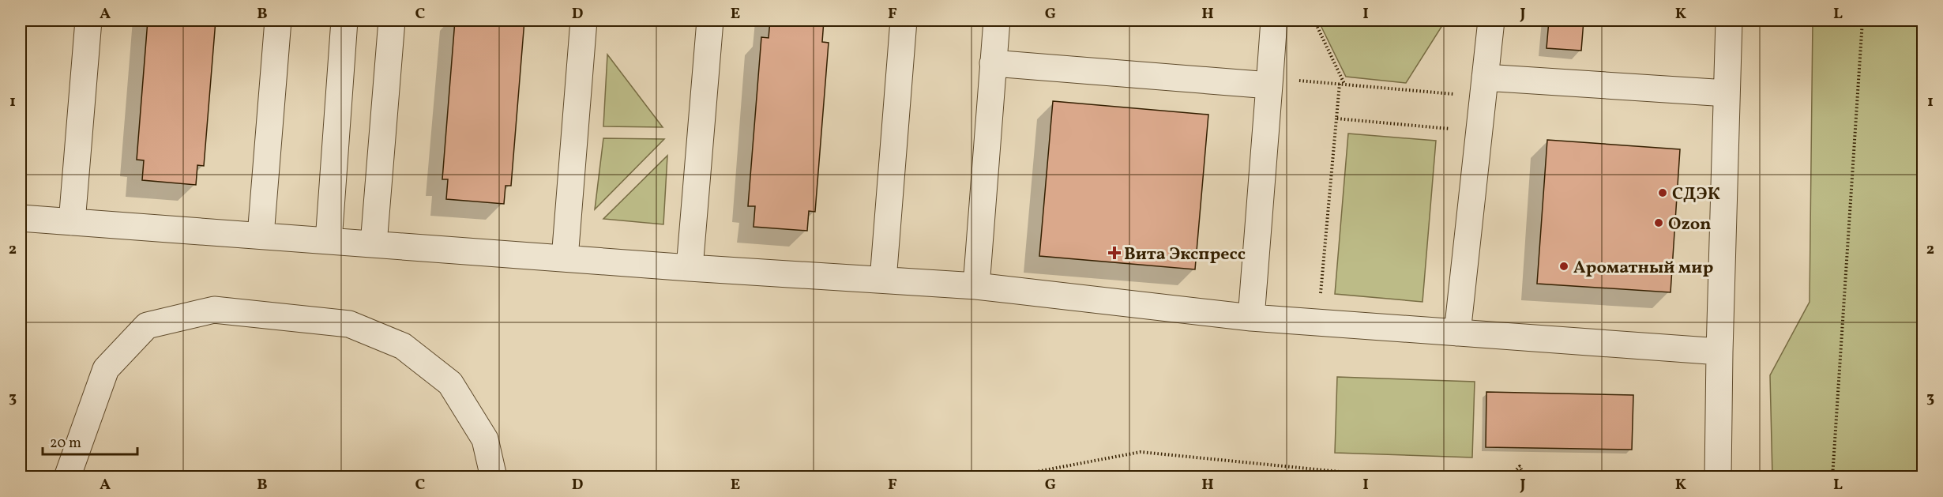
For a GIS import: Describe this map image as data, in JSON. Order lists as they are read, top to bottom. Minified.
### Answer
{"places":{"other":["СДЭК","Ozon","Ароматный мир"],"health":["Вита Экспресс"]},"scale_bar":"20 m","grid":{"columns":["A","B","C","D","E","F","G","H","I","J","K","L"],"rows":["1","2","3"]}}
